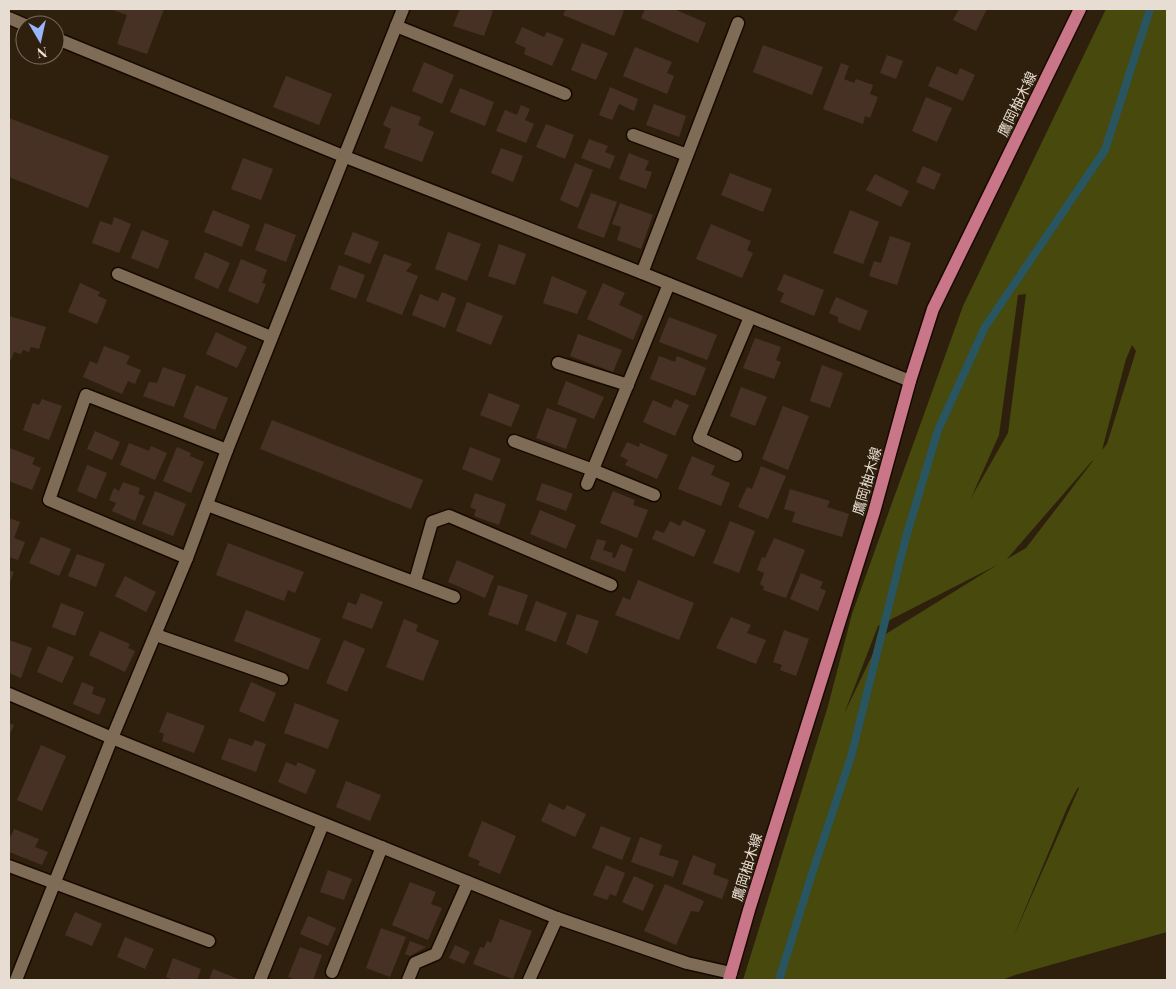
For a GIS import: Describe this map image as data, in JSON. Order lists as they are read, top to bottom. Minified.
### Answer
{"streets":{"main road":["鷹岡柚木線"]},"north":"bottom"}
